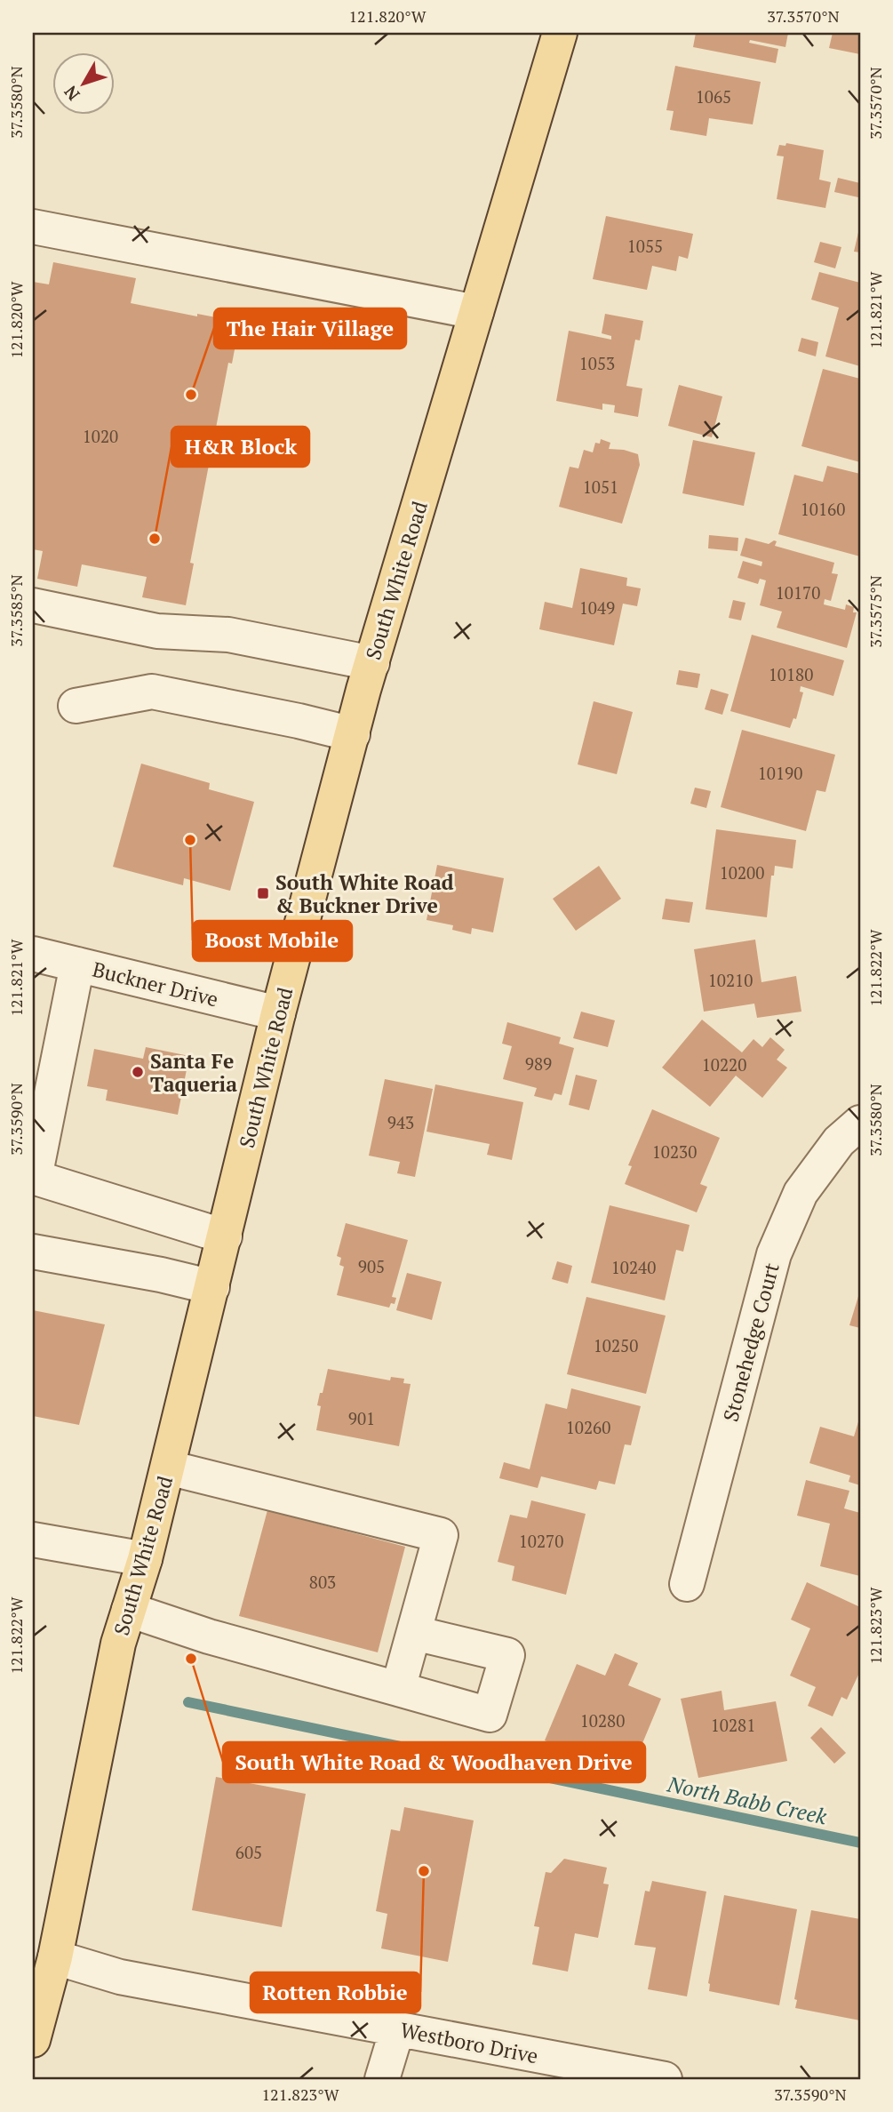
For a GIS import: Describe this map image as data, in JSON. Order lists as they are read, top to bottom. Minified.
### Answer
{"streets":{"main road":["South White Road"],"street":["Buckner Drive","Stonehedge Court","Westboro Drive"]},"crossings":[["South White Road","Buckner Drive"],["South White Road","Westboro Drive"]],"water":["North Babb Creek"],"places":{"other":["The Hair Village","H&R Block","Boost Mobile","Santa Fe Taqueria","South White Road & Woodhaven Drive","Rotten Robbie"],"transit":["South White Road & Buckner Drive"]},"house_numbers":["1065","1055","1053","1020","1051","10160","10170","1049","10180","10190","10200","10210","989","10220","943","10230","905","10240","10250","901","10260","10270","803","10280","10281","605"],"north":"bottom left","coordinates":["121.820°W","37.3570°N","37.3580°N","121.821°W","37.3585°N","37.3575°N","121.822°W","37.3590°N","121.823°W"]}
